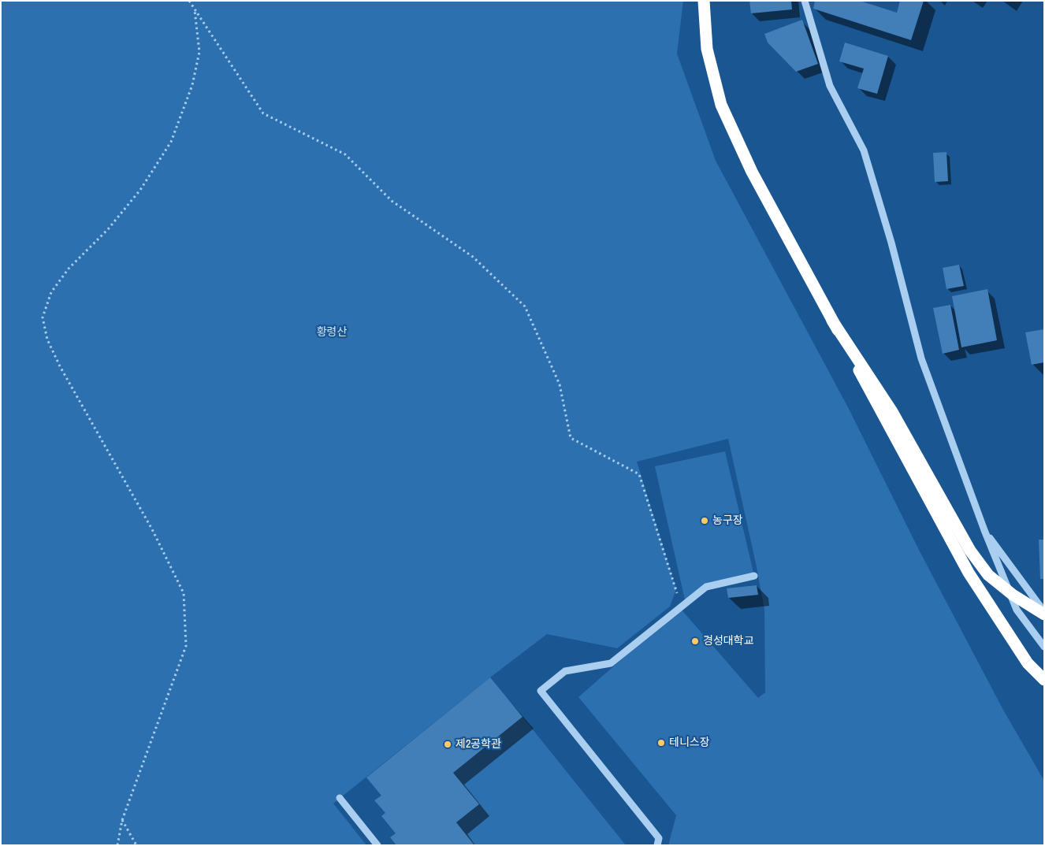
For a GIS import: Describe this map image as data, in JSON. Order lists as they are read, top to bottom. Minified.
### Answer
{"parks":["황령산"],"places":["농구장","경성대학교","테니스장","제2공학관"]}
